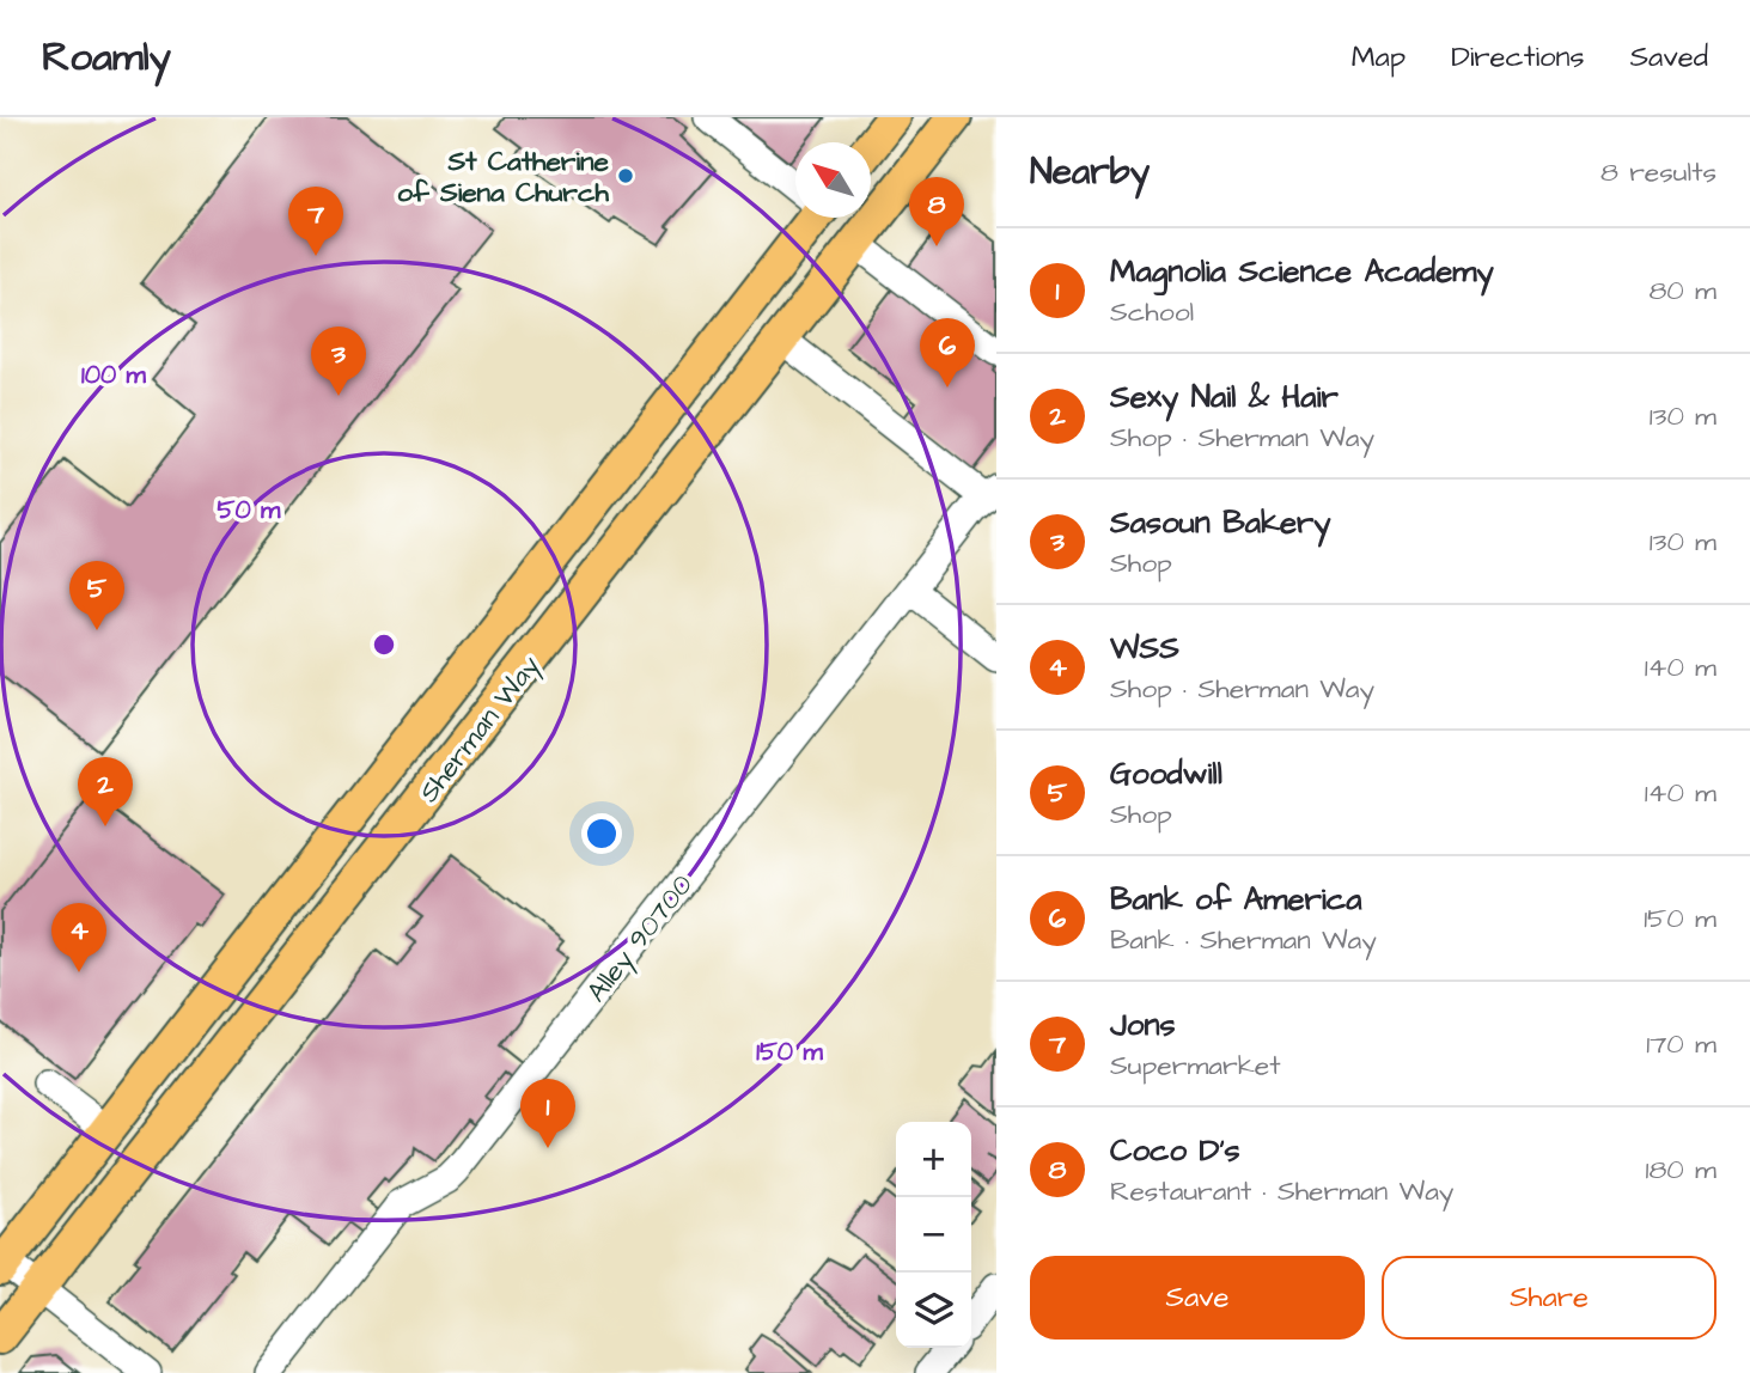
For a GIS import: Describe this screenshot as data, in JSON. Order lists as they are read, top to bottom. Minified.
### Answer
{"streets":{"main road":["Sherman Way"],"street":["Alley 90700"]},"places":["St Catherine of Siena Church"],"north":"top left","page":{"header":"Roamly","nav":["Map","Directions","Saved"],"heading":["Nearby","8 results"],"pins":["8","7","6","3","5","2","4","1"],"list":[{"mark":"1","name":"Magnolia Science Academy","note":"School","value":"80 m"},{"mark":"2","name":"Sexy Nail & Hair","note":"Shop · Sherman Way","value":"130 m"},{"mark":"3","name":"Sasoun Bakery","note":"Shop","value":"130 m"},{"mark":"4","name":"WSS","note":"Shop · Sherman Way","value":"140 m"},{"mark":"5","name":"Goodwill","note":"Shop","value":"140 m"},{"mark":"6","name":"Bank of America","note":"Bank · Sherman Way","value":"150 m"},{"mark":"7","name":"Jons","note":"Supermarket","value":"170 m"},{"mark":"8","name":"Coco D's","note":"Restaurant · Sherman Way","value":"180 m"}],"map_buttons":["+","−"],"buttons":["Save","Share"]},"rings":["100 m","50 m","150 m"]}
